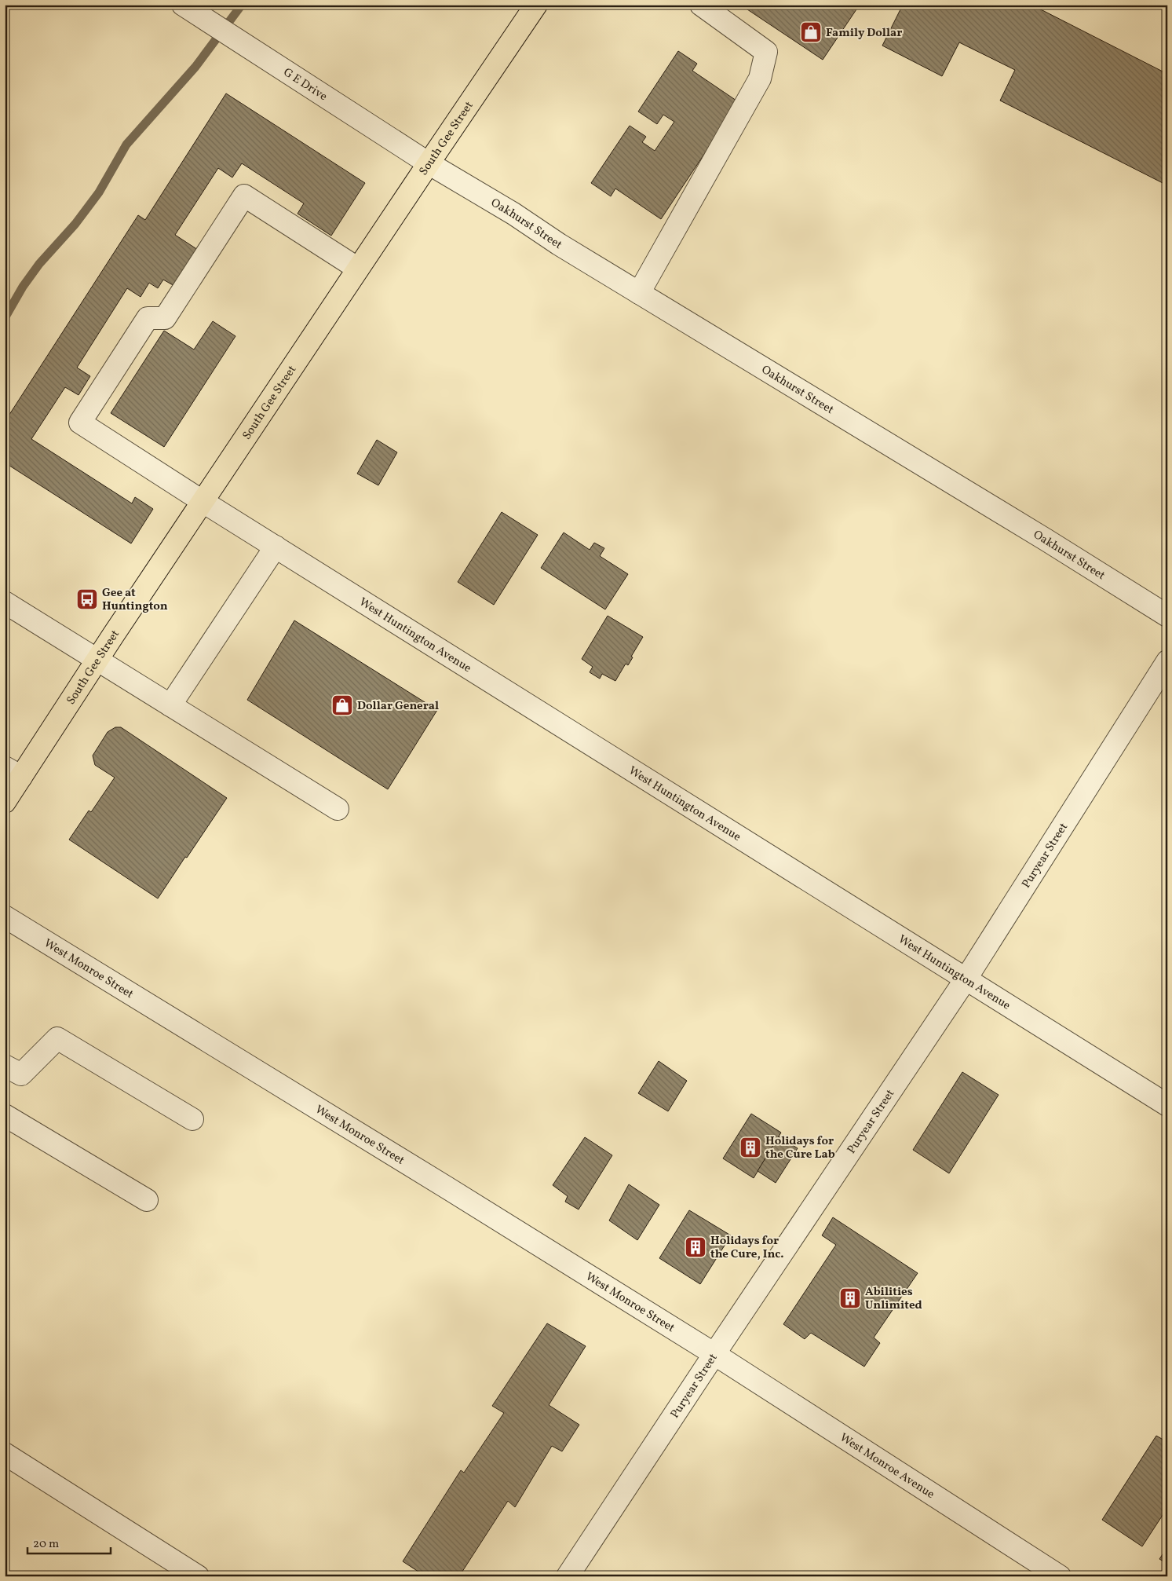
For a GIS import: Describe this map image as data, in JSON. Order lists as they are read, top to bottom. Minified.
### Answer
{"streets":{"main road":["South Gee Street"],"street":["G E Drive","Oakhurst Street","West Huntington Avenue","Puryear Street","West Monroe Street","West Monroe Avenue"]},"crossings":[["G E Drive","South Gee Street"],["G E Drive","Oakhurst Street"],["South Gee Street","Oakhurst Street"],["South Gee Street","West Huntington Avenue"],["West Huntington Avenue","Puryear Street"],["Puryear Street","West Monroe Street"],["Puryear Street","West Monroe Avenue"],["West Monroe Street","West Monroe Avenue"]],"places":{"shop":["Family Dollar","Dollar General"],"bus stop":["Gee at Huntington"],"building":["Holidays for the Cure Lab","Holidays for the Cure, Inc.","Abilities Unlimited"]},"scale_bar":"20 m"}
